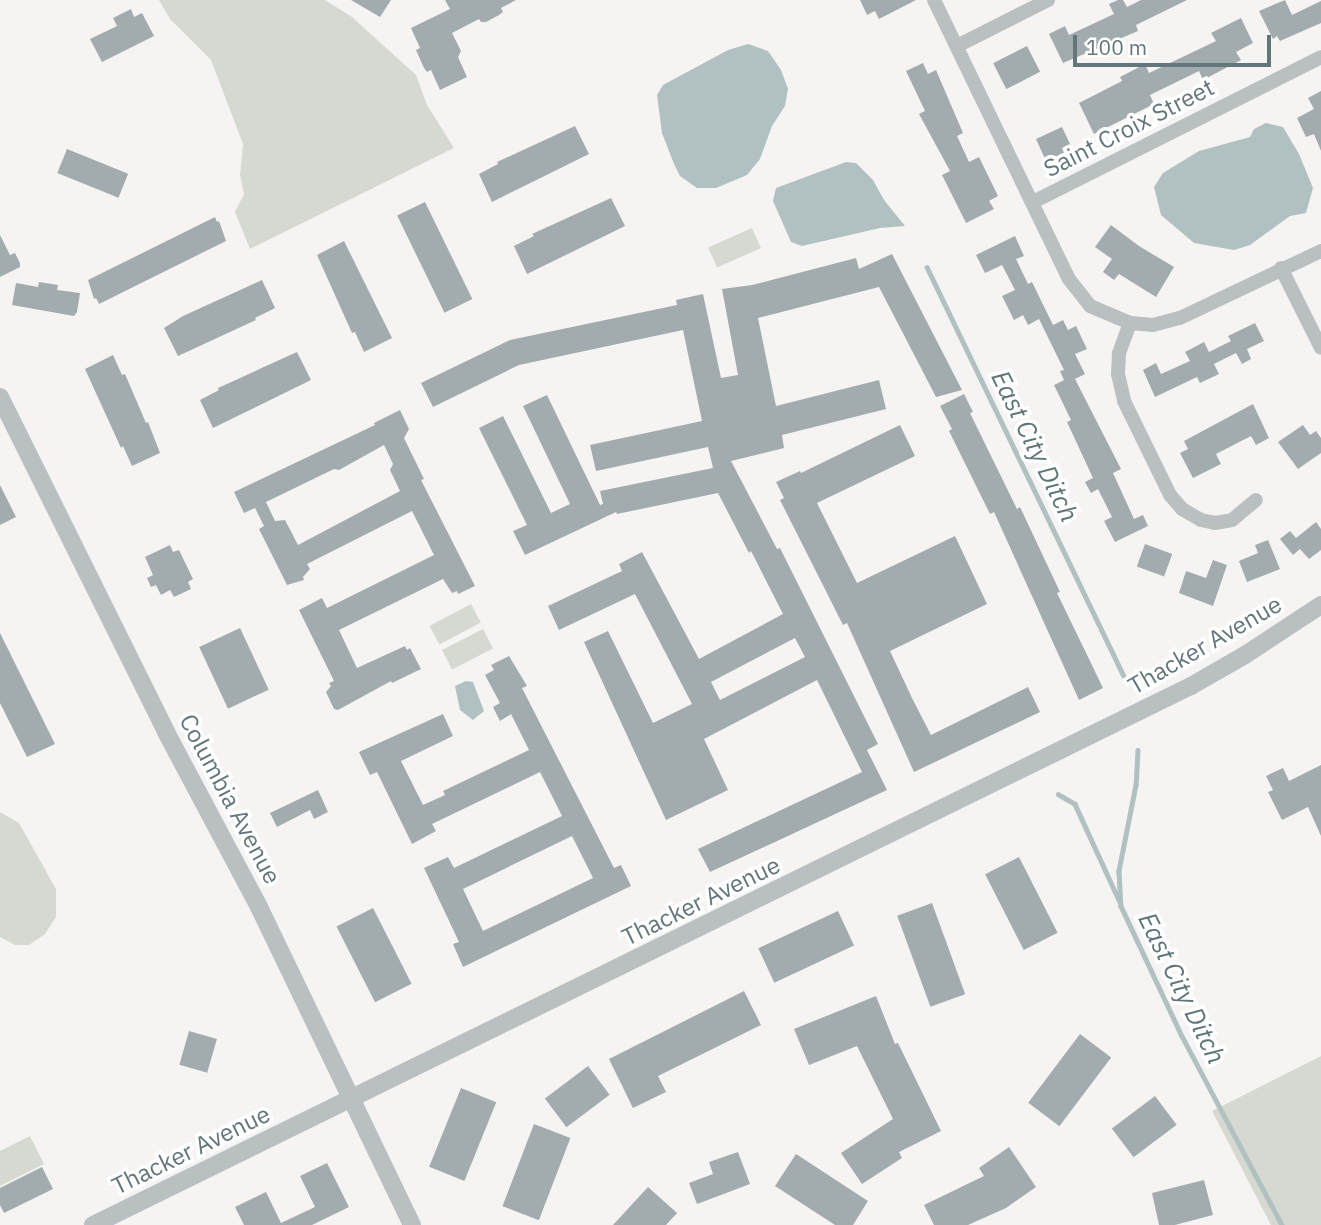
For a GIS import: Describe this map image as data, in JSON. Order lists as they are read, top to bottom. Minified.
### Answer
{"streets":{"street":["Saint Croix Street","Thacker Avenue","Columbia Avenue"]},"crossings":[["Thacker Avenue","Columbia Avenue"]],"water":["East City Ditch"],"scale_bar":"100 m"}
